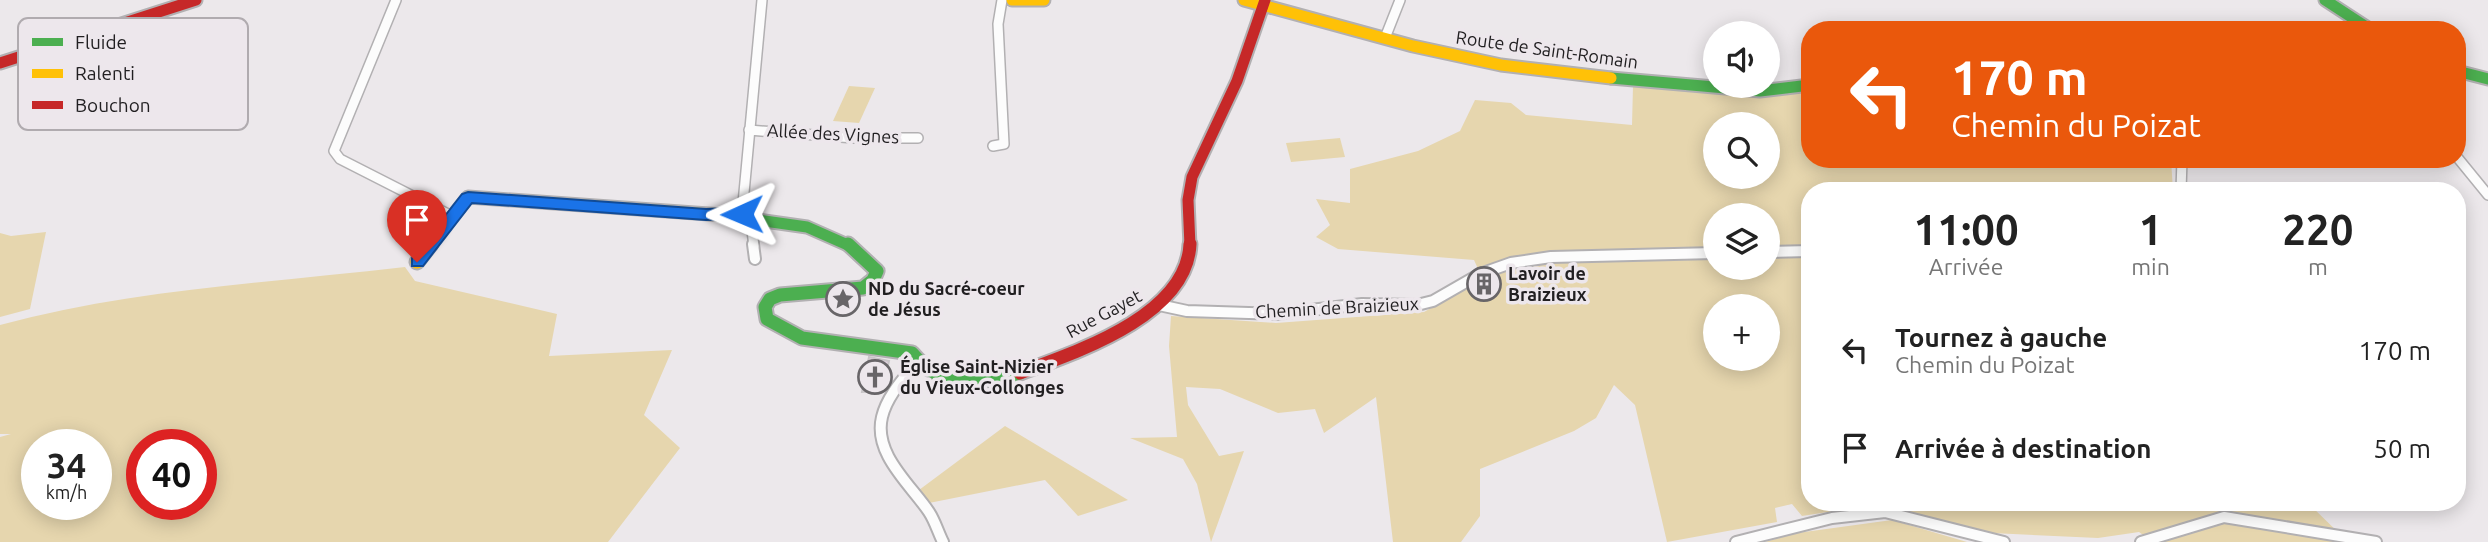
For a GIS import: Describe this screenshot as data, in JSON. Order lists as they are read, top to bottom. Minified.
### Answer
{"streets":{"street":["Route de Saint-Romain","Allée des Vignes","Chemin de Braizieux","Rue Gayet"]},"crossings":[["Route de Saint-Romain","Rue Gayet"],["Chemin de Braizieux","Rue Gayet"]],"places":{"building":["Lavoir de Braizieux"],"place":["ND du Sacré-coeur de Jésus"],"church":["Église Saint-Nizier du Vieux-Collonges"]},"legend":["Fluide","Ralenti","Bouchon"],"page":{"map_buttons":"+","turn":["170 m","Chemin du Poizat"],"eta":["11:00","Arrivée","1","min","220","m"],"list":[{"name":"Tournez à gauche","note":"Chemin du Poizat","value":"170 m"},{"name":"Arrivée à destination","value":"50 m"}],"speed":"34 km/h","limit":"40"}}
